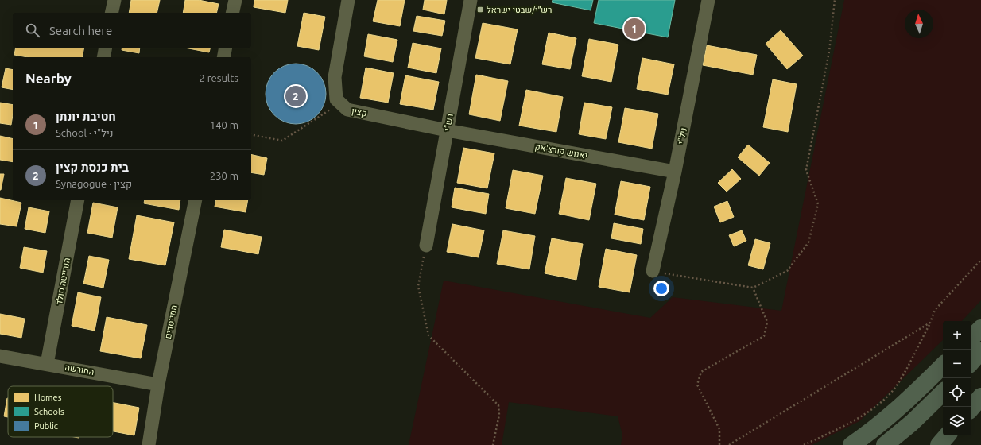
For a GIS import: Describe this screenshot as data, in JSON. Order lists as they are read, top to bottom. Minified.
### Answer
{"streets":{"street":["קצין","רש\"י","ניל\"י","יאנוש קורצ'אק","הנרייטה סולד","המייסדים","החורשה"]},"crossings":[["קצין","רש\"י"],["קצין","יאנוש קורצ'אק"],["רש\"י","יאנוש קורצ'אק"],["ניל\"י","יאנוש קורצ'אק"],["הנרייטה סולד","החורשה"],["המייסדים","החורשה"]],"places":{"transit":["רש״י/שבטי ישראל"]},"legend":["Homes","Schools","Public"],"north":"top","page":{"search":"Search here","pins":["1","2"],"heading":["Nearby","2 results"],"list":[{"mark":"1","name":"חטיבת יונתן","note":"School · ניל\"י","value":"140 m"},{"mark":"2","name":"בית כנסת קצין","note":"Synagogue · קצין","value":"230 m"}],"map_buttons":["+","−"]}}
